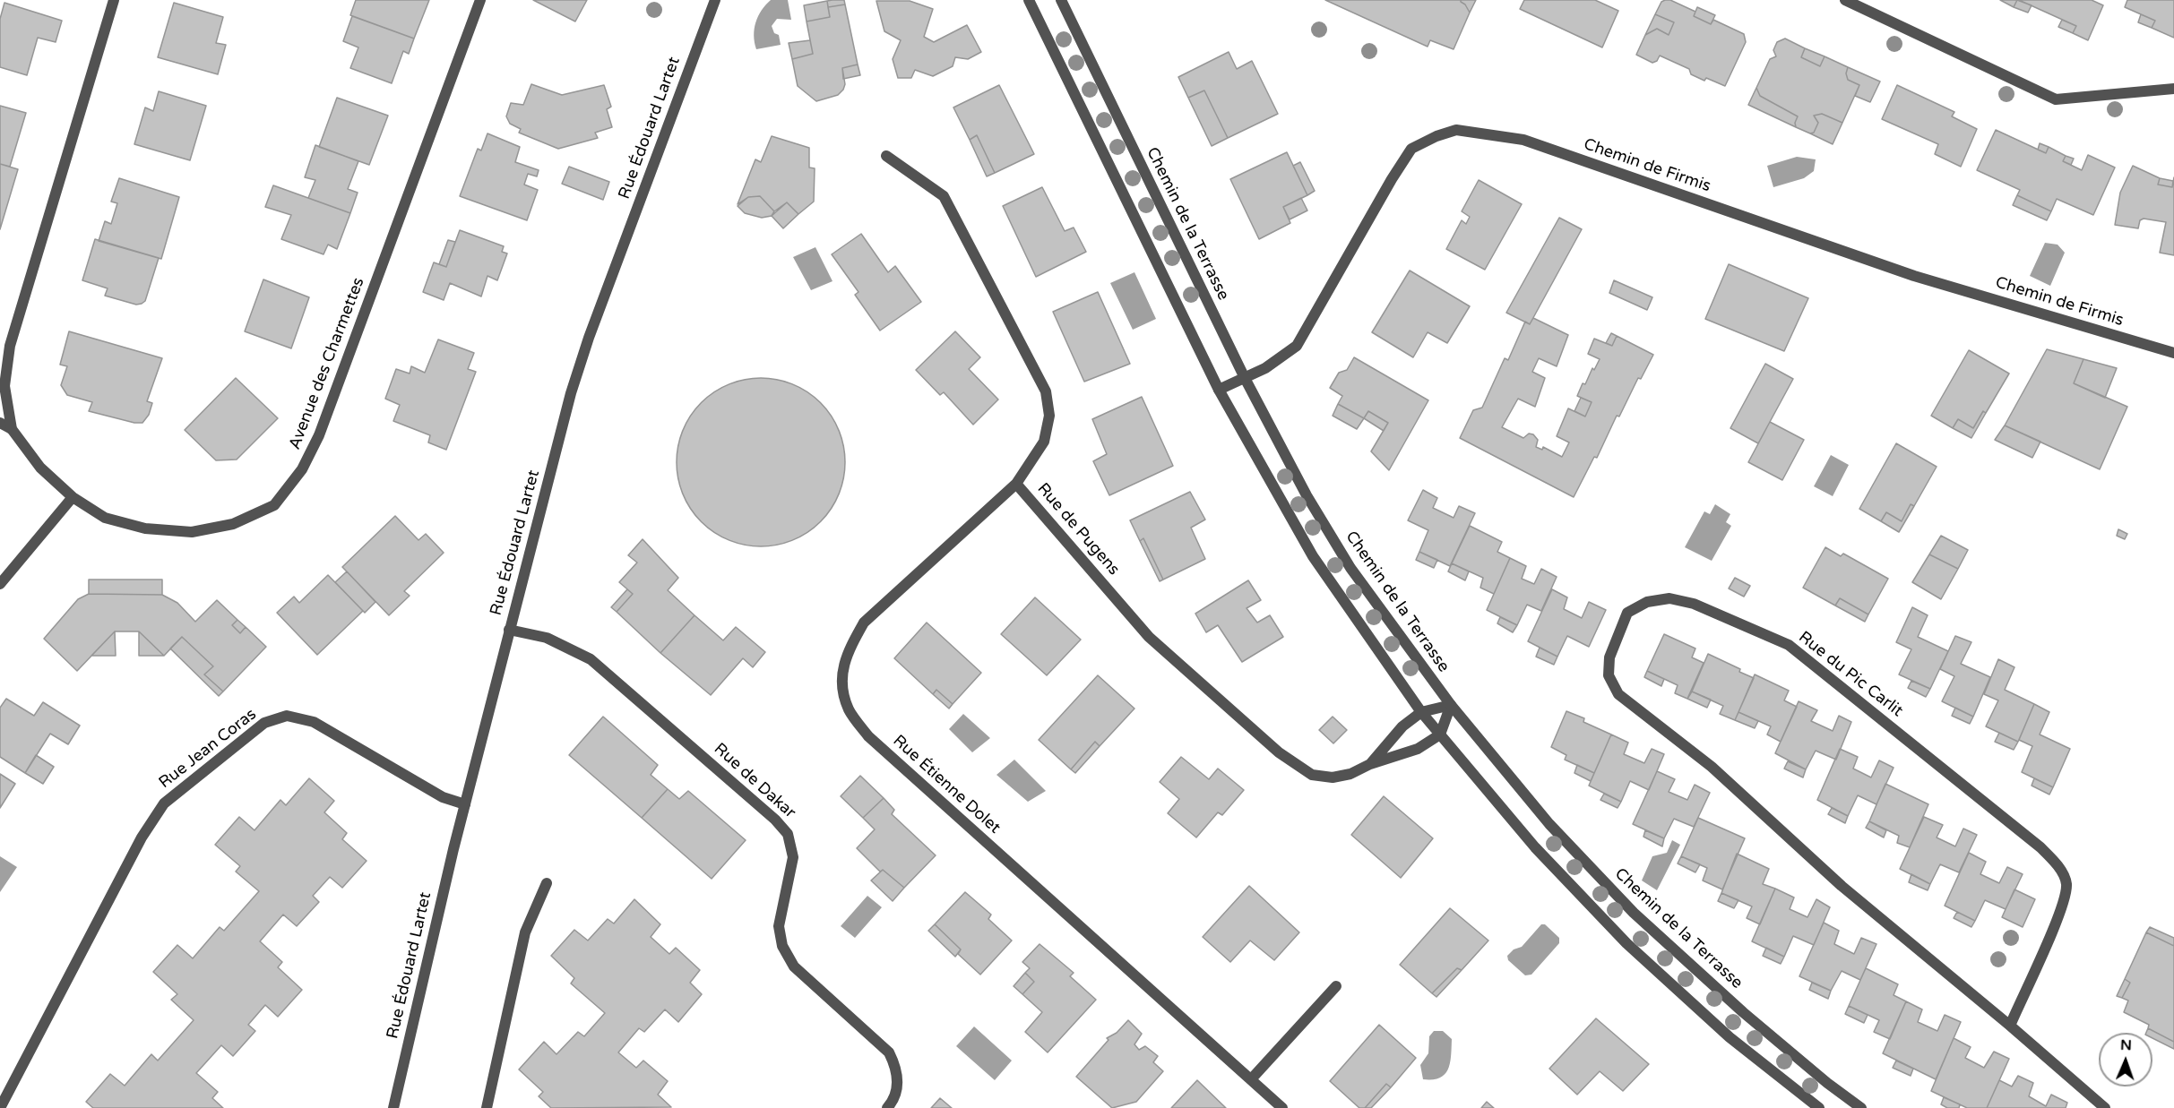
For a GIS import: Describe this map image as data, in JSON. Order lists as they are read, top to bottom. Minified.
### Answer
{"streets":{"street":["Rue Édouard Lartet","Chemin de Firmis","Chemin de la Terrasse","Avenue des Charmettes","Rue de Pugens","Rue du Pic Carlit","Rue Jean Coras","Rue de Dakar","Rue Étienne Dolet"]},"crossings":[["Rue Édouard Lartet","Rue Jean Coras"],["Rue Édouard Lartet","Rue de Dakar"],["Chemin de Firmis","Chemin de la Terrasse"],["Chemin de la Terrasse","Rue de Pugens"],["Rue de Pugens","Rue Étienne Dolet"]],"north":"top"}
